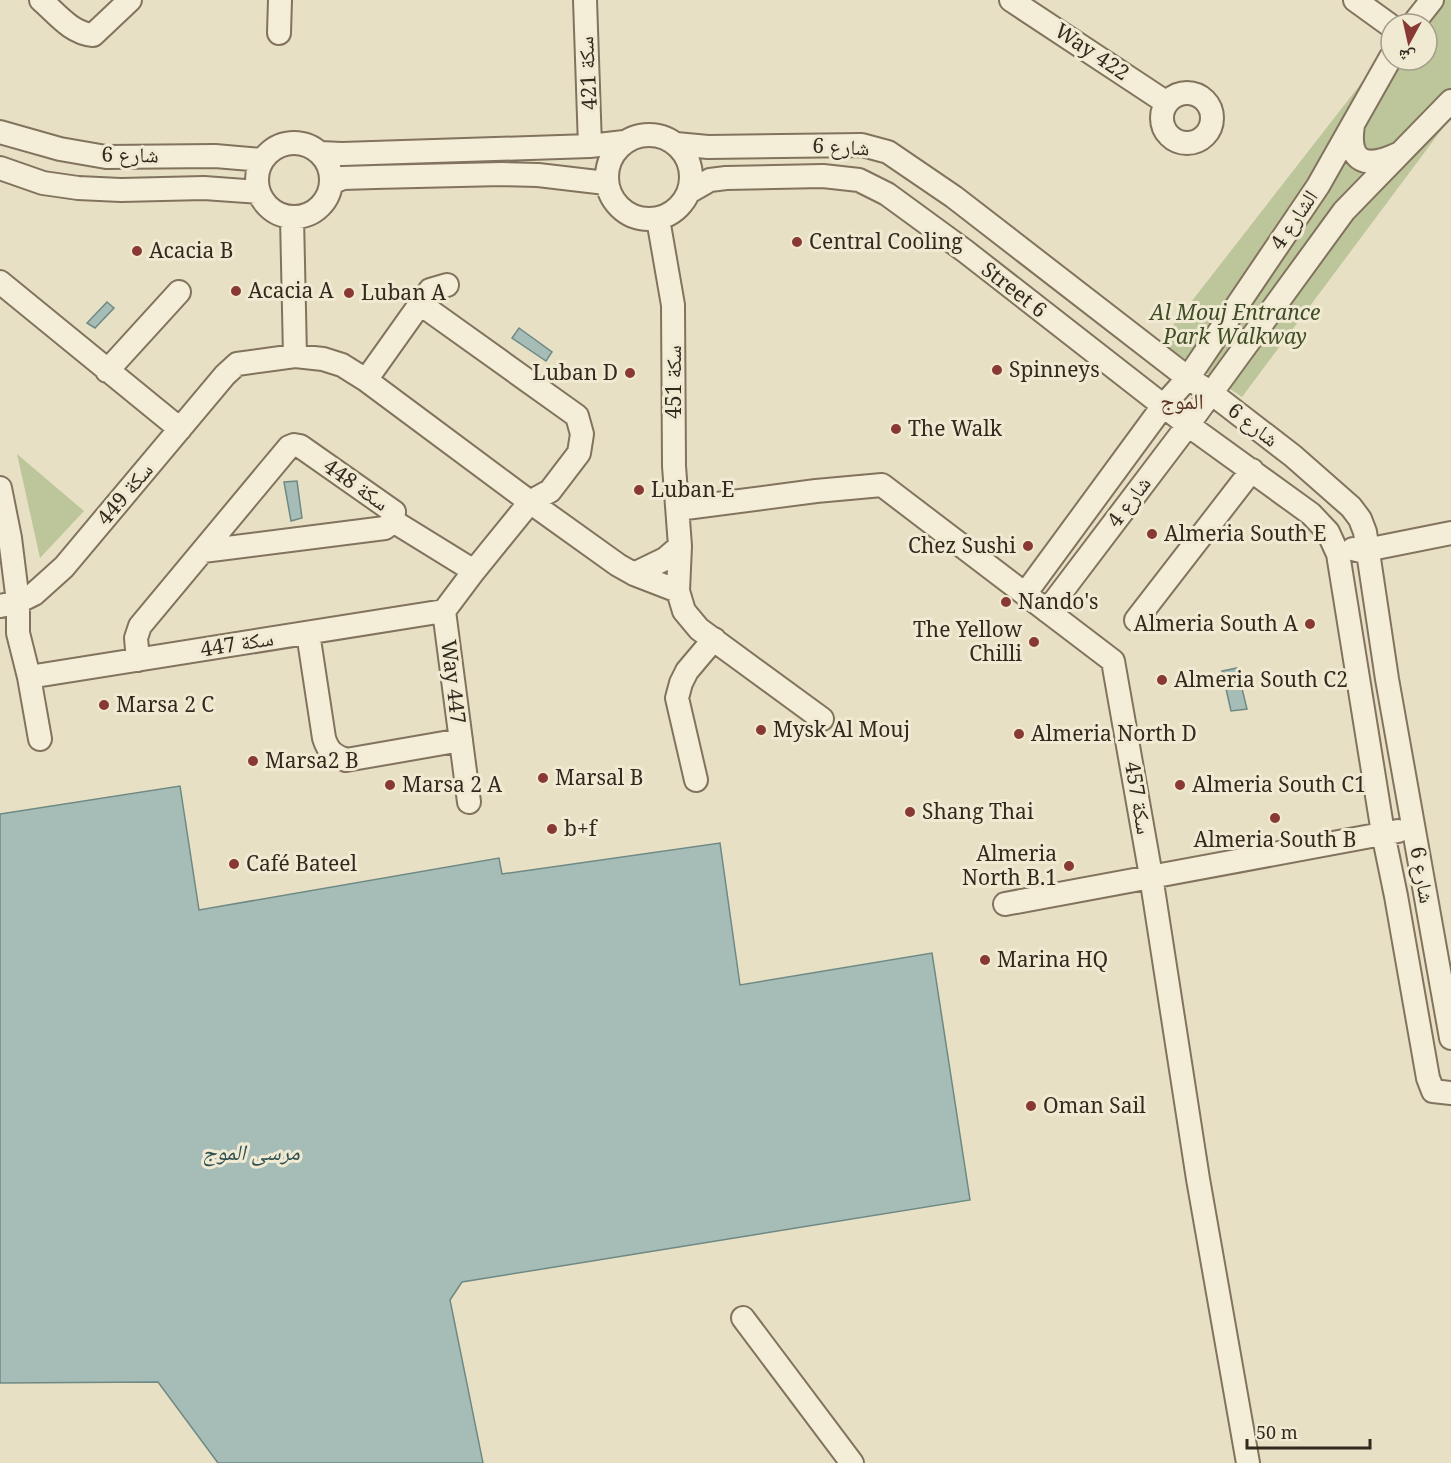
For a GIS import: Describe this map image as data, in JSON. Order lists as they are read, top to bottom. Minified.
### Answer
{"streets":{"street":["Way 422","سكة 421","شارع 6","الشارع 4","Street 6","سكة 451","سكة 448","سكة 449","شارع 4","سكة 447","Way 447","سكة 457"]},"crossings":[["شارع 6","الشارع 4"],["شارع 6","Street 6"],["شارع 6","سكة 451"],["شارع 6","شارع 4"],["الشارع 4","شارع 4"],["Street 6","سكة 451"],["Street 6","شارع 4"],["سكة 451","سكة 449"],["سكة 451","سكة 457"],["سكة 448","سكة 447"],["سكة 449","Way 447"],["شارع 4","سكة 457"],["سكة 447","Way 447"]],"districts":["الموج"],"water":["مرسى الموج"],"parks":["Al Mouj Entrance Park Walkway"],"places":["Central Cooling","Acacia B","Acacia A","Luban A","Spinneys","Luban D","The Walk","Luban E","Almeria South E","Chez Sushi","Nando's","Almeria South A","The Yellow Chilli","Almeria South C2","Marsa 2 C","Mysk Al Mouj","Almeria North D","Marsa2 B","Marsal B","Marsa 2 A","Almeria South C1","Shang Thai","Almeria South B","b+f","Café Bateel","Almeria North B.1","Marina HQ","Oman Sail"],"scale_bar":"50 m","north":"bottom"}
